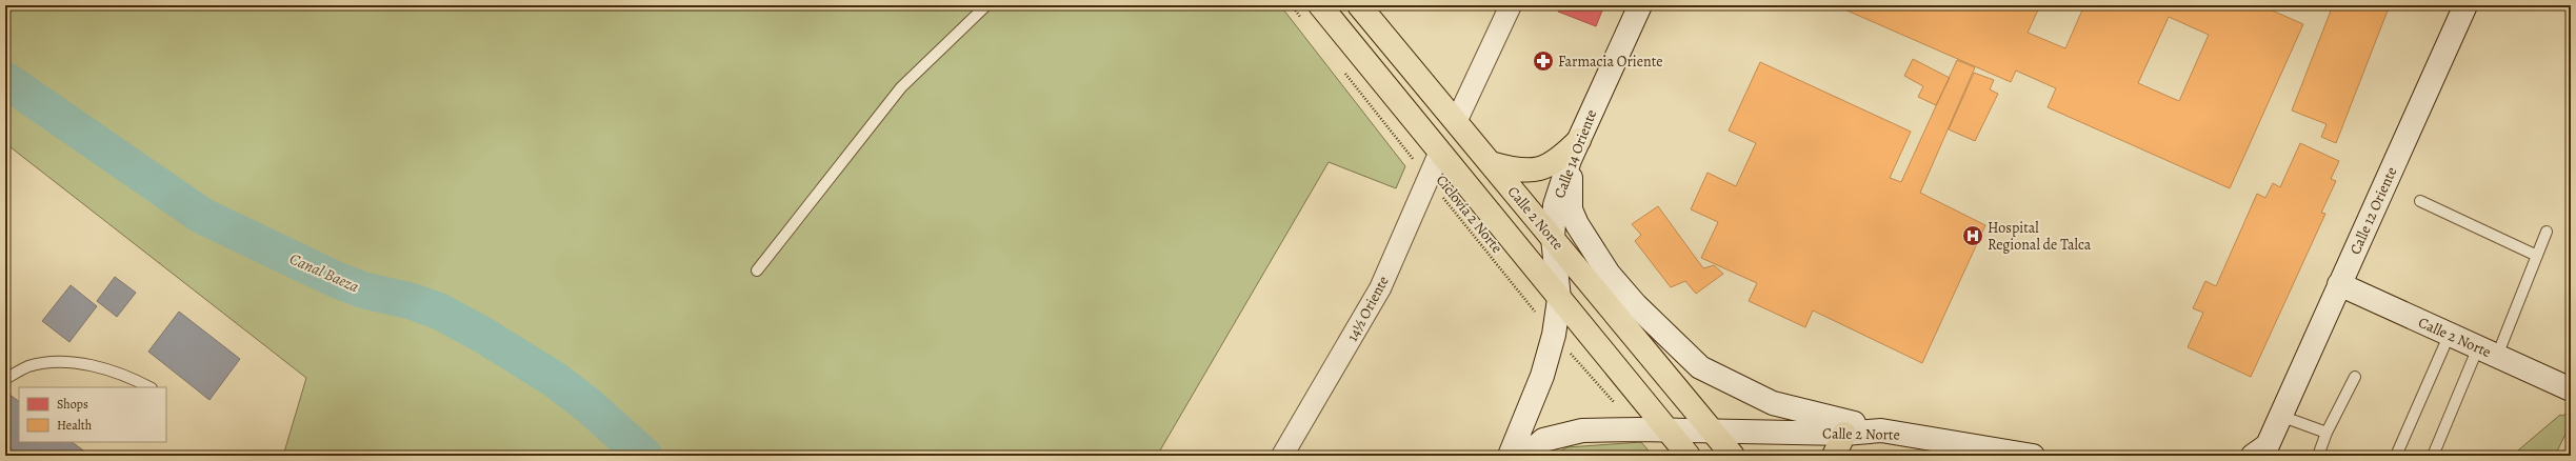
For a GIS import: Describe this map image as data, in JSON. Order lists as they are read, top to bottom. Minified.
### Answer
{"streets":{"main road":["Calle 2 Norte"],"street":["Calle 14 Oriente","Calle 12 Oriente","14½ Oriente"],"path":["Ciclovía 2 Norte"]},"crossings":[["Calle 14 Oriente","Ciclovía 2 Norte"],["Calle 14 Oriente","Calle 2 Norte"],["Calle 12 Oriente","Calle 2 Norte"],["Ciclovía 2 Norte","Calle 2 Norte"],["Ciclovía 2 Norte","14½ Oriente"]],"water":["Canal Baeza"],"places":{"pharmacy":["Farmacia Oriente"],"hospital":["Hospital Regional de Talca"]},"legend":["Shops","Health"]}
